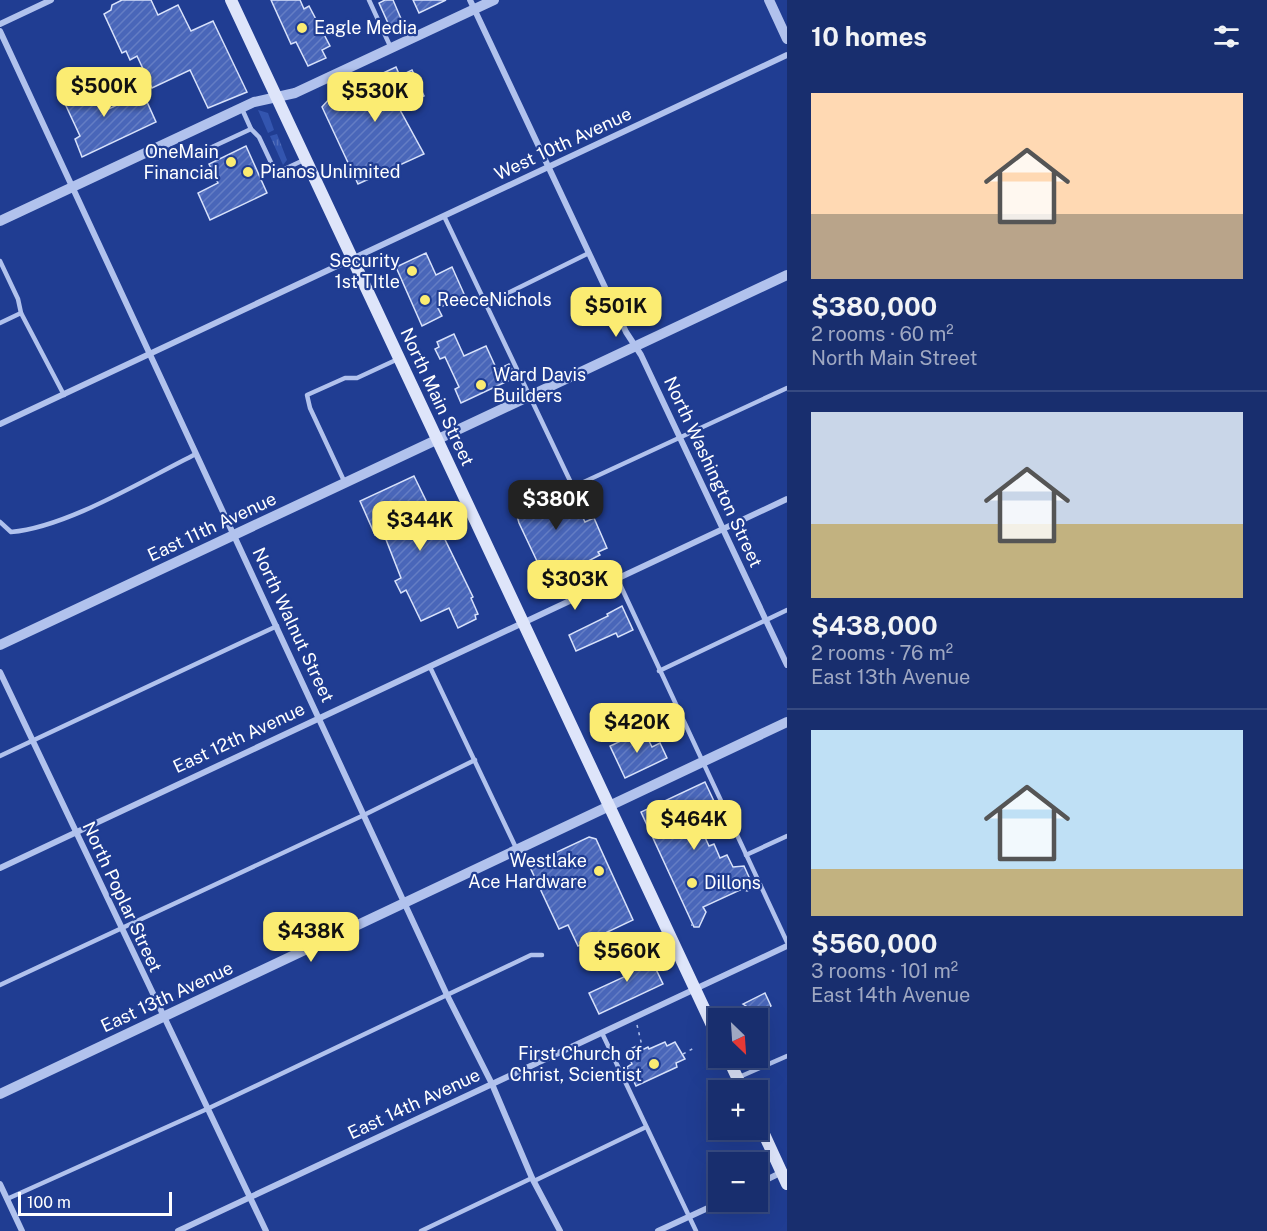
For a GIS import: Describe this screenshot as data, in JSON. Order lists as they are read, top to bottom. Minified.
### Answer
{"streets":{"main road":["North Main Street"],"street":["West 10th Avenue","North Washington Street","East 11th Avenue","North Walnut Street","East 12th Avenue","North Poplar Street","East 13th Avenue","East 14th Avenue"]},"crossings":[["West 10th Avenue","North Main Street"],["West 10th Avenue","North Washington Street"],["West 10th Avenue","North Walnut Street"],["North Main Street","East 11th Avenue"],["North Main Street","East 12th Avenue"],["North Main Street","East 13th Avenue"],["North Main Street","East 14th Avenue"],["North Washington Street","East 11th Avenue"],["North Washington Street","East 12th Avenue"],["East 11th Avenue","North Walnut Street"],["North Walnut Street","East 12th Avenue"],["North Walnut Street","East 13th Avenue"],["North Walnut Street","East 14th Avenue"],["East 12th Avenue","North Poplar Street"],["North Poplar Street","East 13th Avenue"],["North Poplar Street","East 14th Avenue"]],"places":["Eagle Media","OneMain Financial","Pianos Unlimited","Security 1st TItle","ReeceNichols","Ward Davis Builders","Westlake Ace Hardware","Dillons","First Church of Christ, Scientist"],"scale_bar":"100 m","north":"bottom right","page":{"heading":"10 homes","price":["$500K","$530K","$501K","$380K","$344K","$303K","$420K","$464K","$438K","$560K"],"list":[{"name":"$380,000","note":"2 rooms · 60 m² · North Main Street"},{"name":"$438,000","note":"2 rooms · 76 m² · East 13th Avenue"},{"name":"$560,000","note":"3 rooms · 101 m² · East 14th Avenue"}],"map_buttons":["+","−"],"scale":"100 m"}}
